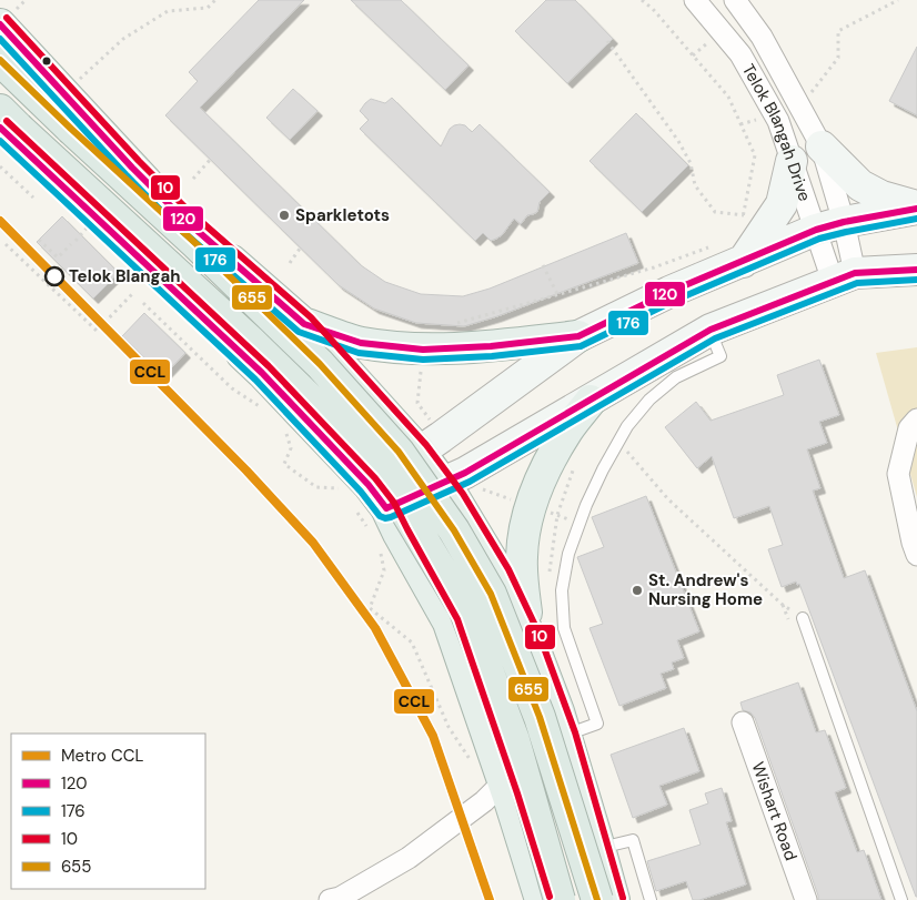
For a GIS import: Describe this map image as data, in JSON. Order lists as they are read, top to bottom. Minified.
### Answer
{"streets":{"street":["Telok Blangah Drive","Wishart Road"]},"places":["Sparkletots","Telok Blangah","St. Andrew's Nursing Home"],"lines":["transit line 10","transit line 120","transit line 176","transit line 655","metro line CCL"],"legend":["Metro CCL","120","176","10","655"]}
